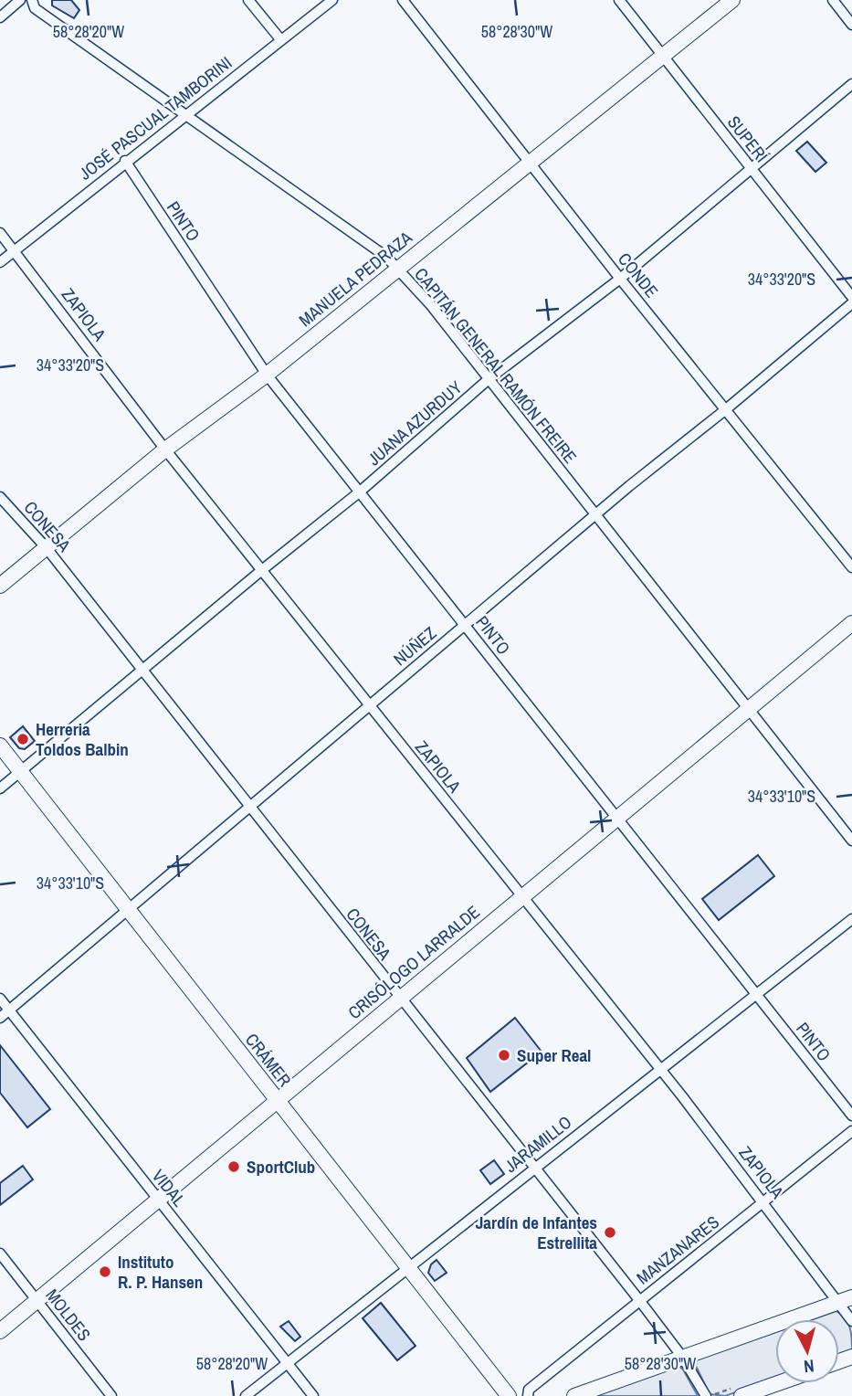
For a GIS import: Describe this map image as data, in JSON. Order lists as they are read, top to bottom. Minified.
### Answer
{"streets":{"street":["JOSÉ PASCUAL TAMBORINI","SUPERÍ","PINTO","CONDE","MANUELA PEDRAZA","ZAPIOLA","CAPITÁN GENERAL RAMÓN FREIRE","JUANA AZURDUY","CONESA","NÚÑEZ","CRISÓLOGO LARRALDE","CRÁMER","JARAMILLO","VIDAL","MANZANARES","MOLDES"]},"crossings":[["JOSÉ PASCUAL TAMBORINI","PINTO"],["JOSÉ PASCUAL TAMBORINI","ZAPIOLA"],["JOSÉ PASCUAL TAMBORINI","CAPITÁN GENERAL RAMÓN FREIRE"],["SUPERÍ","MANUELA PEDRAZA"],["SUPERÍ","JUANA AZURDUY"],["PINTO","MANUELA PEDRAZA"],["PINTO","JUANA AZURDUY"],["PINTO","NÚÑEZ"],["PINTO","CRISÓLOGO LARRALDE"],["PINTO","JARAMILLO"],["CONDE","MANUELA PEDRAZA"],["CONDE","JUANA AZURDUY"],["CONDE","NÚÑEZ"],["MANUELA PEDRAZA","ZAPIOLA"],["MANUELA PEDRAZA","CAPITÁN GENERAL RAMÓN FREIRE"],["MANUELA PEDRAZA","CONESA"],["ZAPIOLA","JUANA AZURDUY"],["ZAPIOLA","NÚÑEZ"],["ZAPIOLA","CRISÓLOGO LARRALDE"],["ZAPIOLA","JARAMILLO"],["ZAPIOLA","MANZANARES"],["CAPITÁN GENERAL RAMÓN FREIRE","JUANA AZURDUY"],["CAPITÁN GENERAL RAMÓN FREIRE","NÚÑEZ"],["CAPITÁN GENERAL RAMÓN FREIRE","CRISÓLOGO LARRALDE"],["JUANA AZURDUY","CONESA"],["JUANA AZURDUY","CRÁMER"],["CONESA","NÚÑEZ"],["CONESA","CRISÓLOGO LARRALDE"],["CONESA","JARAMILLO"],["CONESA","MANZANARES"],["NÚÑEZ","CRÁMER"],["NÚÑEZ","VIDAL"],["CRISÓLOGO LARRALDE","CRÁMER"],["CRISÓLOGO LARRALDE","VIDAL"],["CRISÓLOGO LARRALDE","MOLDES"],["CRÁMER","JARAMILLO"],["JARAMILLO","VIDAL"]],"places":["Herreria Toldos Balbin","Super Real","SportClub","Jardín de Infantes Estrellita","Instituto R. P. Hansen"],"north":"bottom","coordinates":["58°28'20\"W","58°28'30\"W","34°33'20\"S","34°33'10\"S"]}
